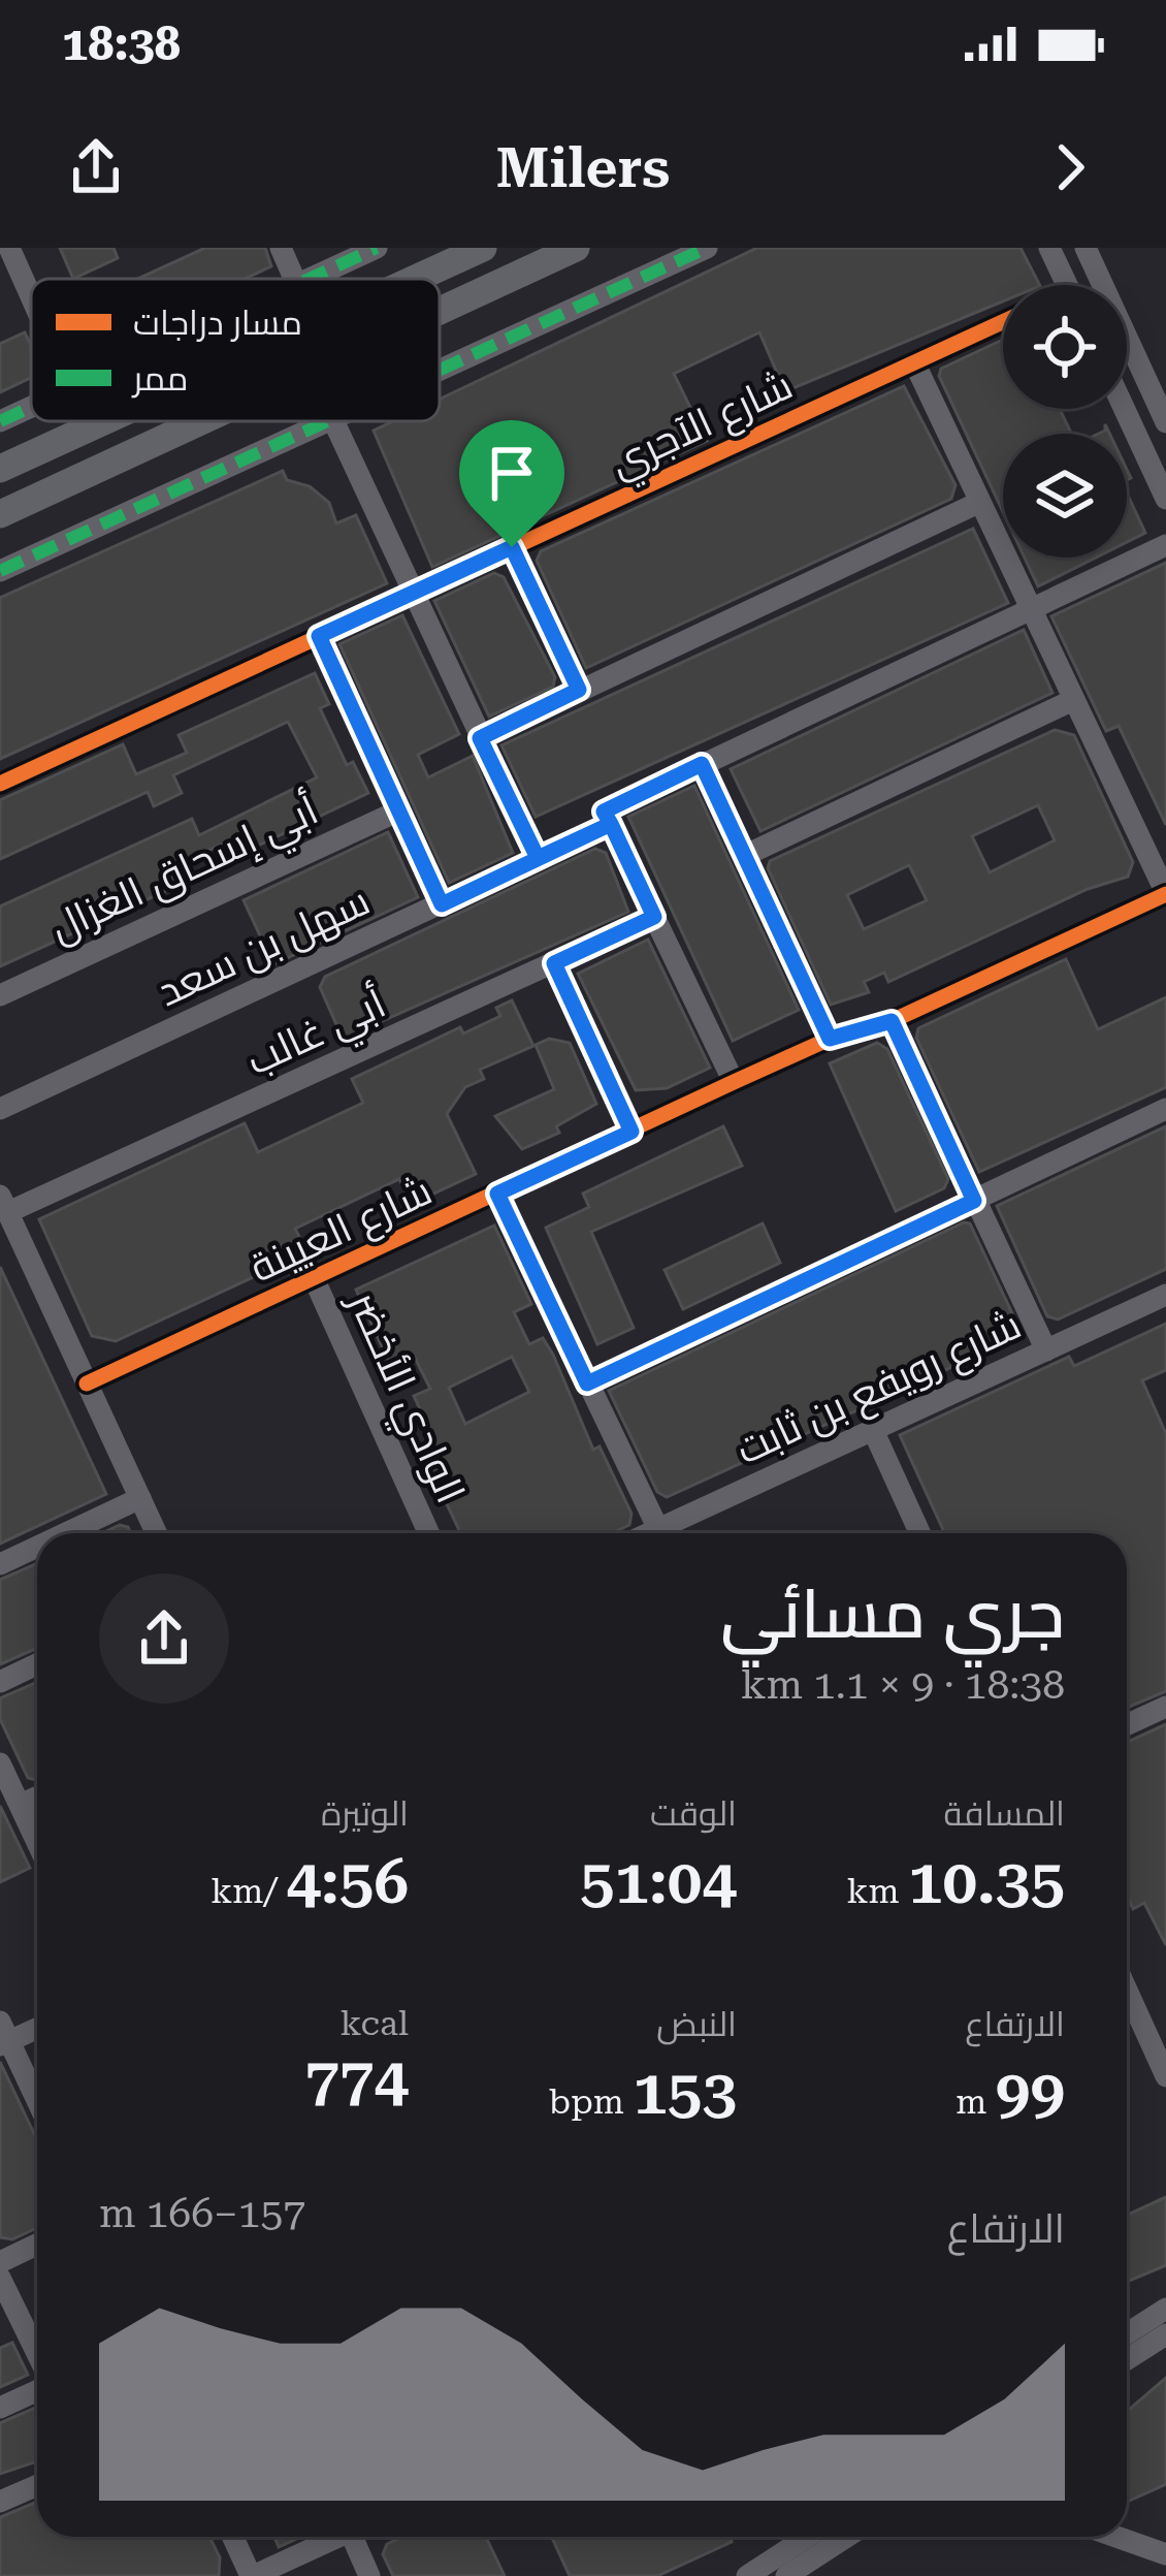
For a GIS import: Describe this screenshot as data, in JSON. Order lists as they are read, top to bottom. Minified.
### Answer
{"streets":{"street":["شارع الآجري","أبي إسحاق الغزال","سهل بن سعد","أبي غالب","شارع العيينة","شارع رويفع بن ثابت","الوادي الأخضر"]},"crossings":[["شارع العيينة","الوادي الأخضر"]],"legend":["مسار دراجات","ممر"],"page":{"status":"18:38","header":"Milers","heading":["جري مسائي","18:38 · 9 × 1.1 km"],"stats":[["المسافة","10.35 km"],["الوقت","51:04"],["الوتيرة","4:56 /km"],["الارتفاع","99 m"],["النبض","153 bpm"],["kcal","774"]],"chart":["الارتفاع","157–166 m"]}}
